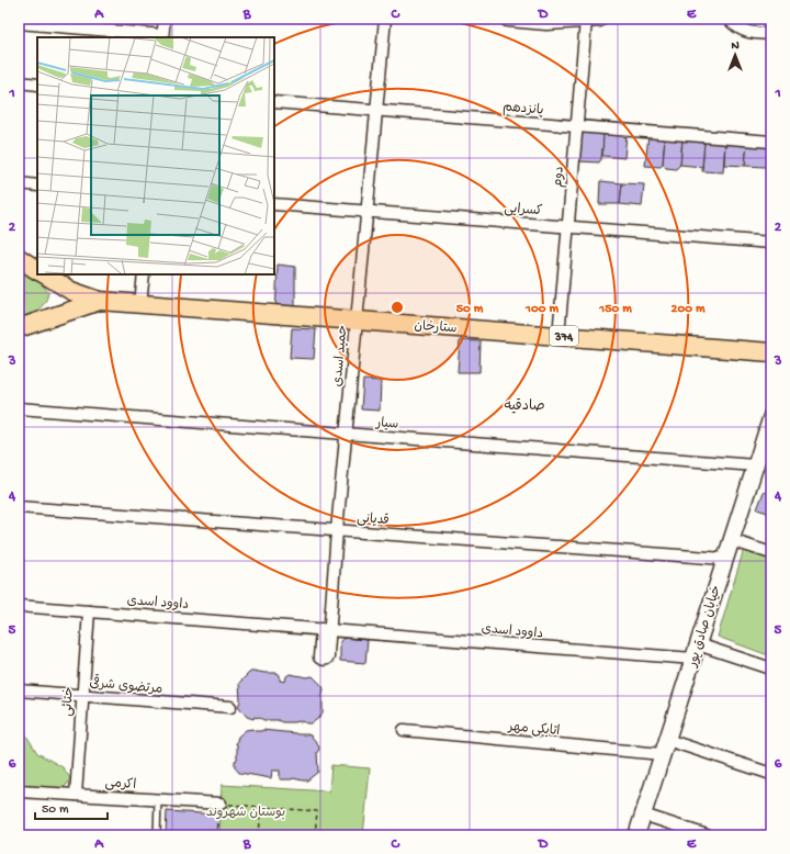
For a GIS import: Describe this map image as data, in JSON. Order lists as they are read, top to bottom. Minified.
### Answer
{"streets":{"main road":["ستارخان","374","خیابان صادق پور"],"street":["پانزدهم","دوم","کسرایی","حمید اسدی","سیار","قدیانی","داوود اسدی","مرتضوی شرقی","ختائی","اتابکی مهر","اکرمی"]},"crossings":[["پانزدهم","دوم"],["پانزدهم","حمید اسدی"],["دوم","کسرایی"],["دوم","ستارخان"],["کسرایی","حمید اسدی"],["ستارخان","حمید اسدی"],["حمید اسدی","سیار"],["حمید اسدی","قدیانی"],["حمید اسدی","داوود اسدی"],["سیار","خیابان صادق پور"],["قدیانی","خیابان صادق پور"],["داوود اسدی","خیابان صادق پور"],["داوود اسدی","ختائی"],["خیابان صادق پور","اتابکی مهر"],["مرتضوی شرقی","ختائی"],["ختائی","اکرمی"]],"districts":["صادقیه"],"parks":["بوستان شهروند"],"scale_bar":"50 m","north":"top","grid":{"columns":["A","B","C","D","E"],"rows":["1","2","3","4","5","6"]},"rings":["50 m","100 m","150 m","200 m"]}
